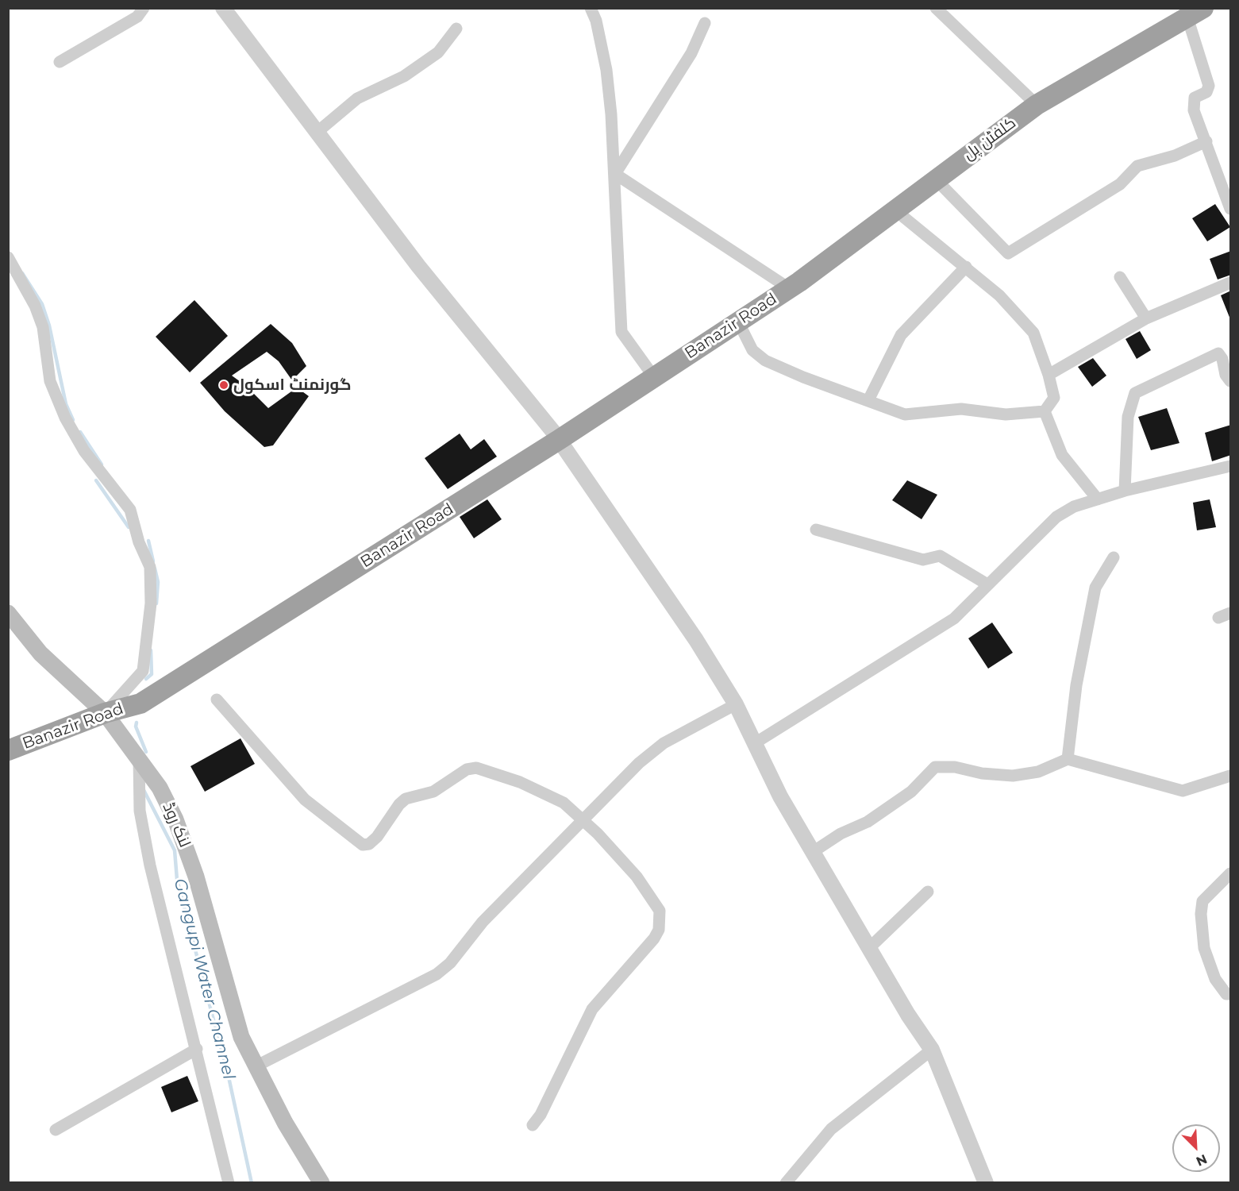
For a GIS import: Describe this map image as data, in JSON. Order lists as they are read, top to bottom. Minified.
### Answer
{"streets":{"highway":["کلفٹن پل","Banazir Road"],"main road":["لنک روڈ"]},"crossings":[["کلفٹن پل","Banazir Road"],["Banazir Road","لنک روڈ"]],"water":["Gangupi Water Channel"],"places":["گورنمنٹ اسکول"],"north":"bottom right"}
